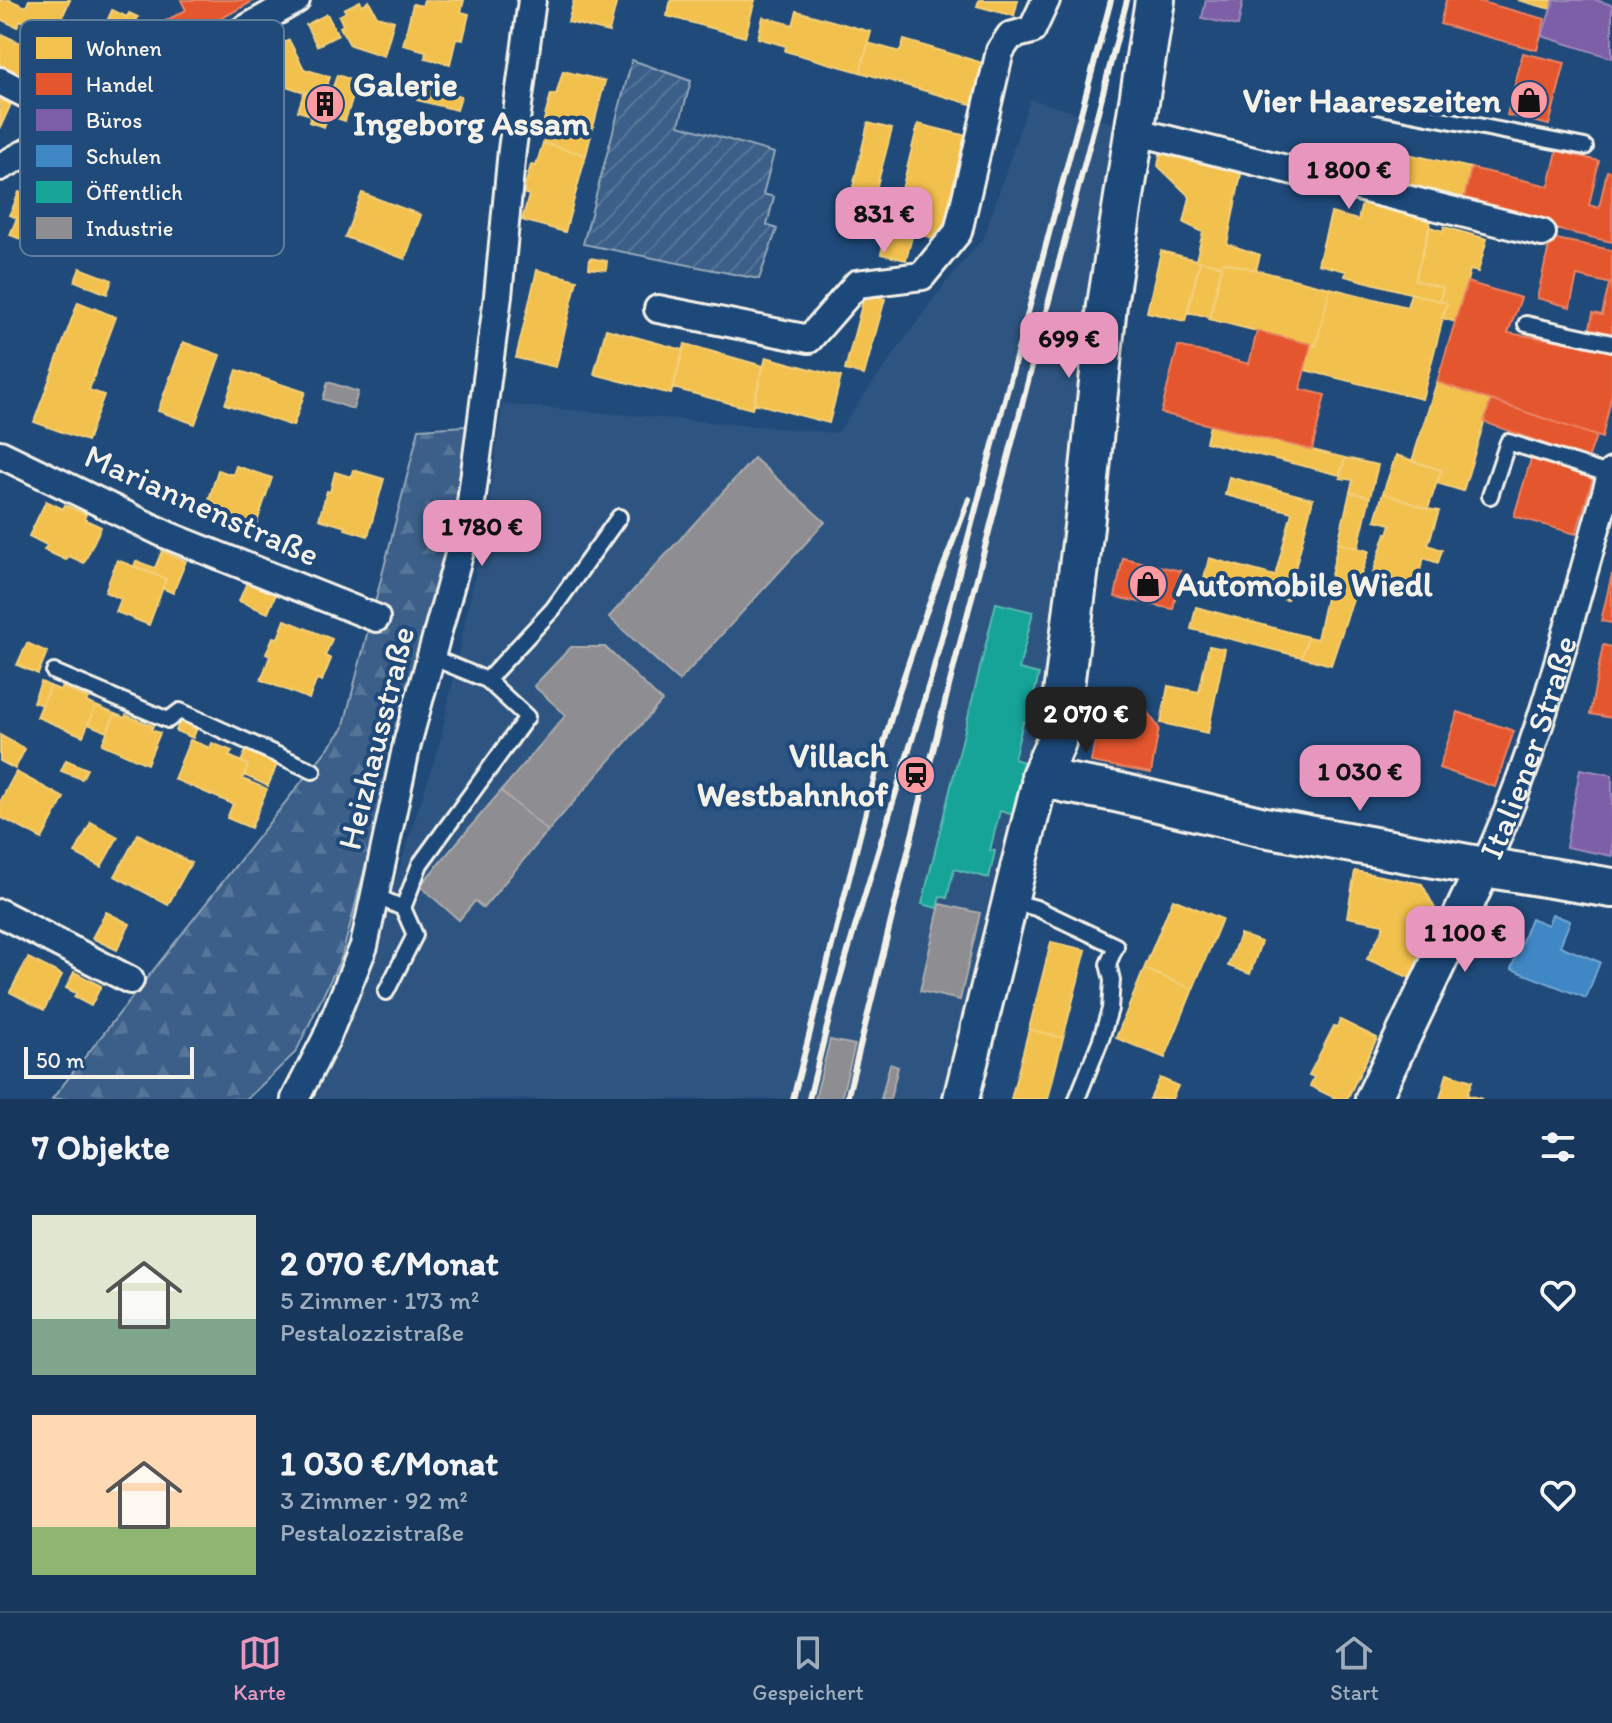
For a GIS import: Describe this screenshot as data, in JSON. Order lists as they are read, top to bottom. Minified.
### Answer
{"streets":{"street":["Mariannenstraße","Heizhausstraße","Italiener Straße"]},"places":{"shop":["Vier Haareszeiten","Automobile Wiedl"],"building":["Galerie Ingeborg Assam"],"station":["Villach Westbahnhof"]},"legend":["Wohnen","Handel","Büros","Schulen","Öffentlich","Industrie"],"scale_bar":"50 m","page":{"price":["1 800 €","831 €","699 €","1 780 €","2 070 €","1 030 €","1 100 €"],"scale":"50 m","heading":"7 Objekte","list":[{"name":"2 070 €/Monat","note":"5 Zimmer · 173 m² · Pestalozzistraße"},{"name":"1 030 €/Monat","note":"3 Zimmer · 92 m² · Pestalozzistraße"}],"tabs":["Karte","Gespeichert","Start"]}}
